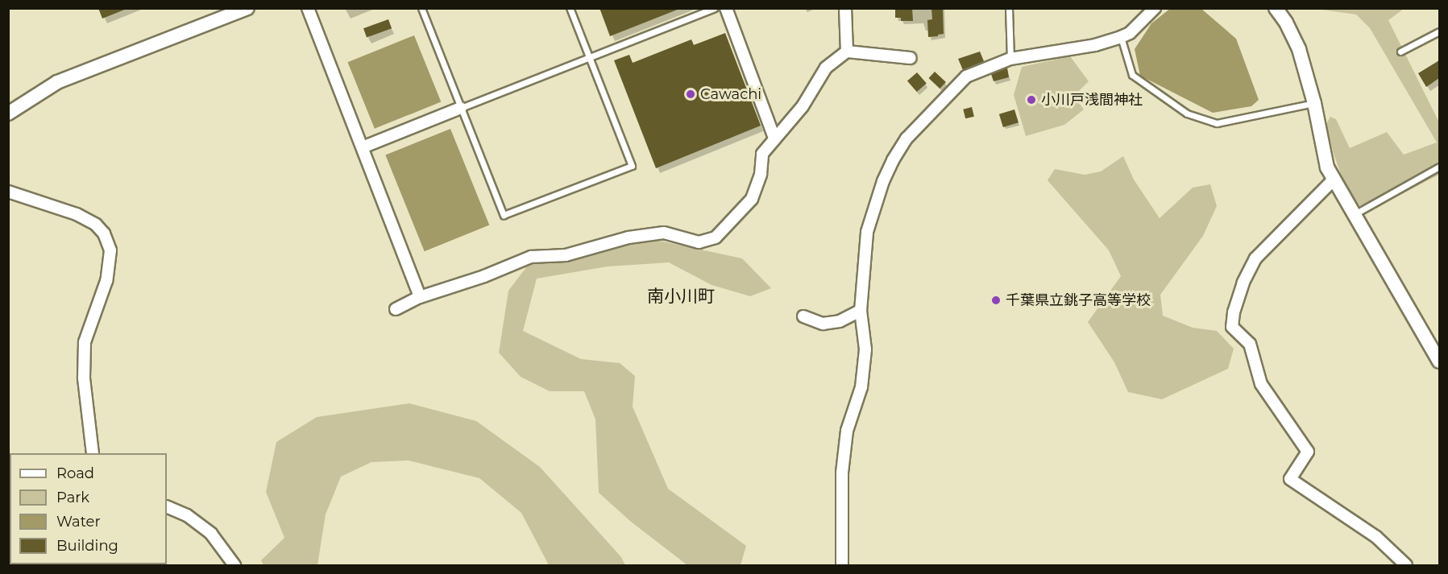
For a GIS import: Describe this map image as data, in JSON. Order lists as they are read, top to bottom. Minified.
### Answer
{"districts":["南小川町"],"places":["Cawachi","小川戸浅間神社","千葉県立銚子高等学校"],"legend":["Road","Park","Water","Building"]}
